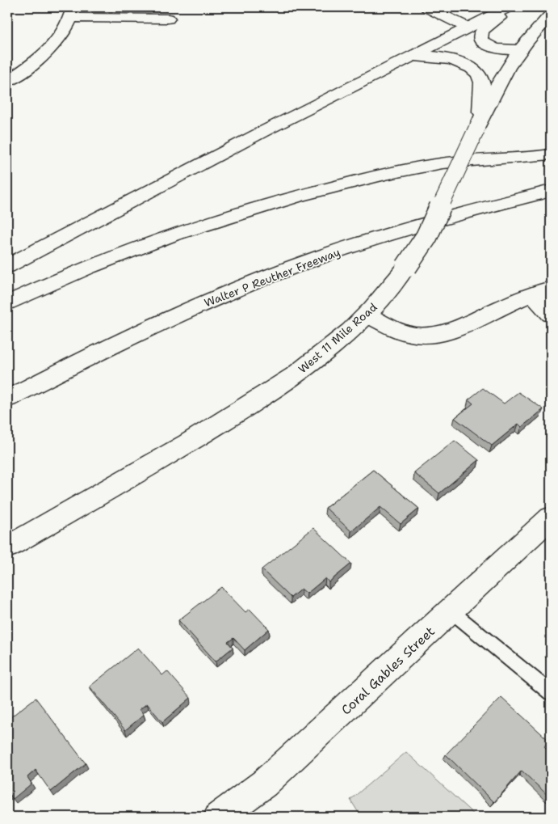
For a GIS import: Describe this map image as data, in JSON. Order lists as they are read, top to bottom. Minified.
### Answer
{"streets":{"main road":["Walter P Reuther Freeway","West 11 Mile Road","Coral Gables Street"]}}
